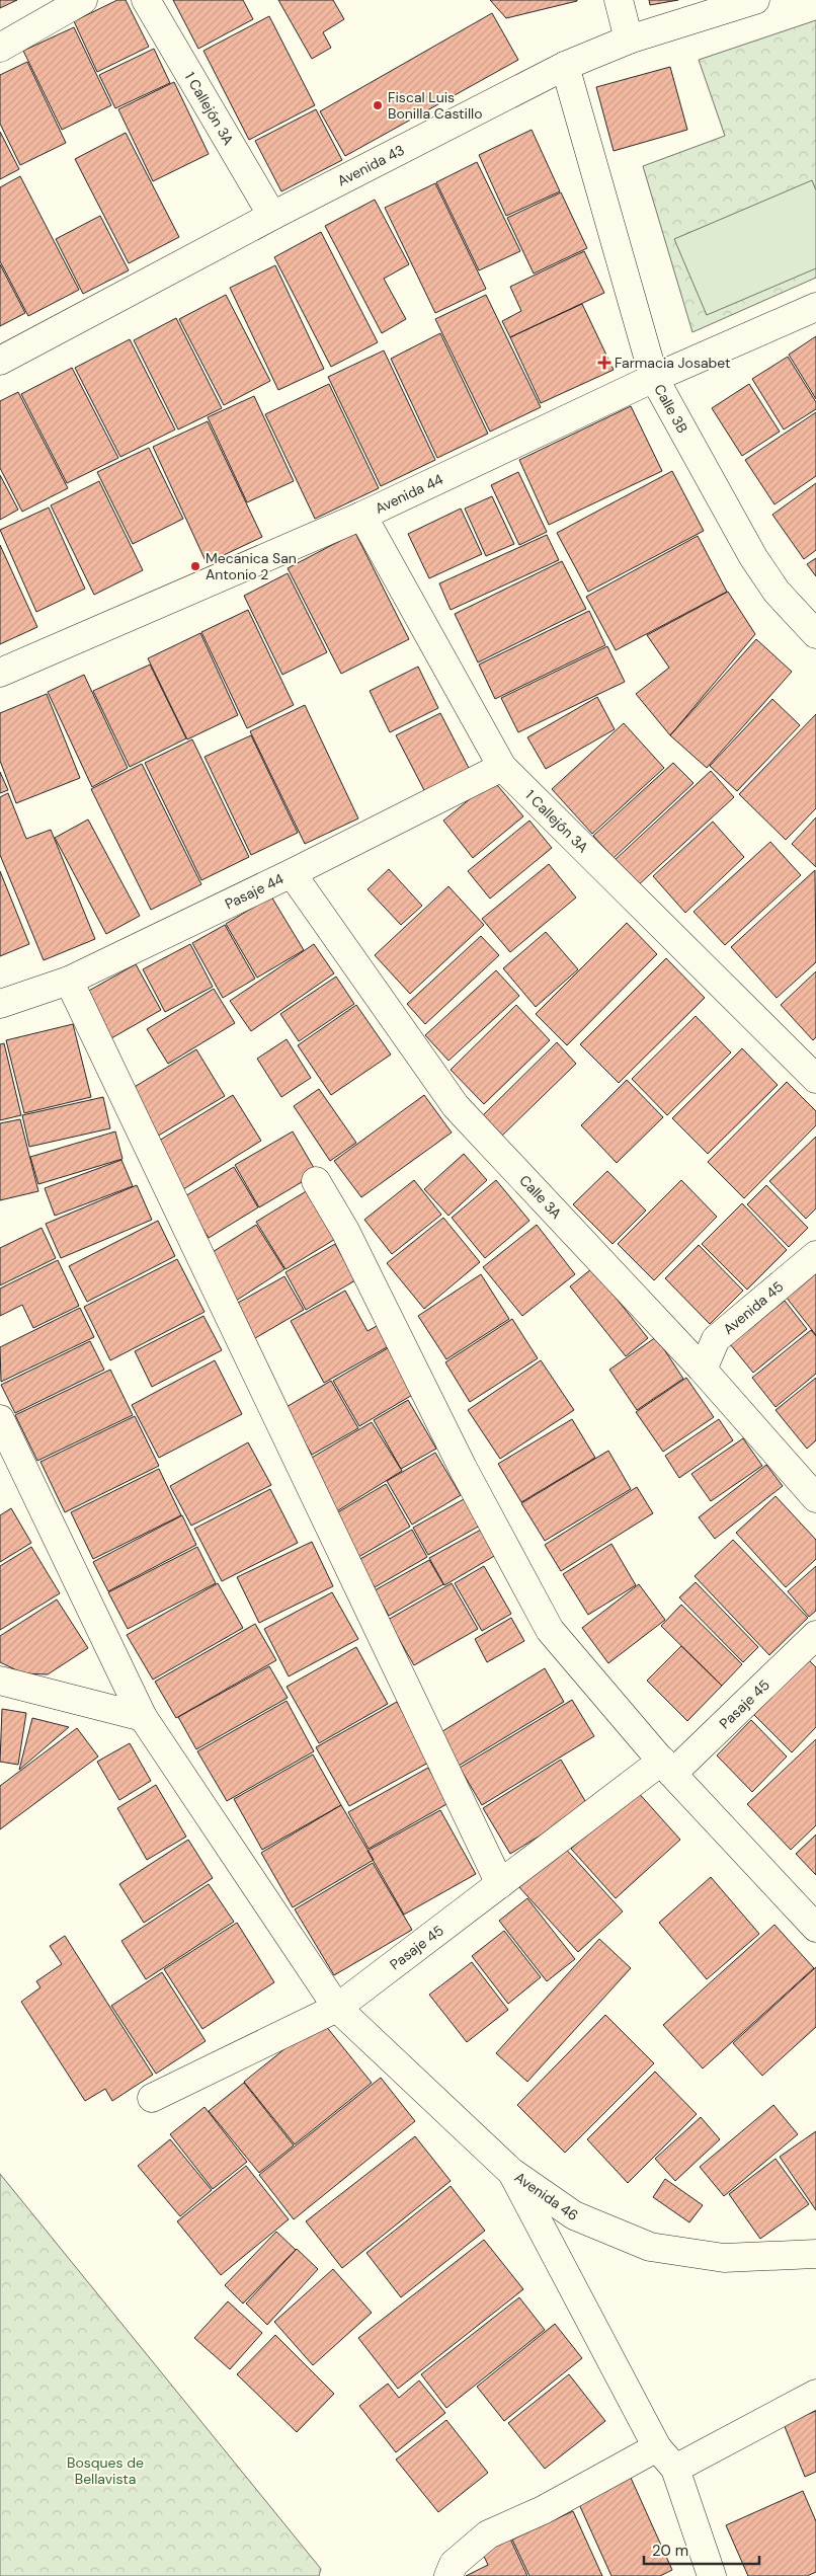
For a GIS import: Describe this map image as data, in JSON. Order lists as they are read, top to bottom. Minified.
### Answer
{"streets":{"street":["1 Callejón 3A","Avenida 43","Calle 3B","Avenida 44","Pasaje 44","Calle 3A","Avenida 45","Pasaje 45","Avenida 46"]},"crossings":[["1 Callejón 3A","Avenida 43"],["1 Callejón 3A","Avenida 44"],["1 Callejón 3A","Pasaje 44"],["Avenida 43","Calle 3B"],["Calle 3B","Avenida 44"],["Pasaje 44","Calle 3A"],["Calle 3A","Avenida 45"],["Pasaje 45","Avenida 46"]],"parks":["Bosques de Bellavista"],"places":{"other":["Fiscal Luis Bonilla Castillo","Mecanica San Antonio 2"],"health":["Farmacia Josabet"]},"scale_bar":"20 m"}
